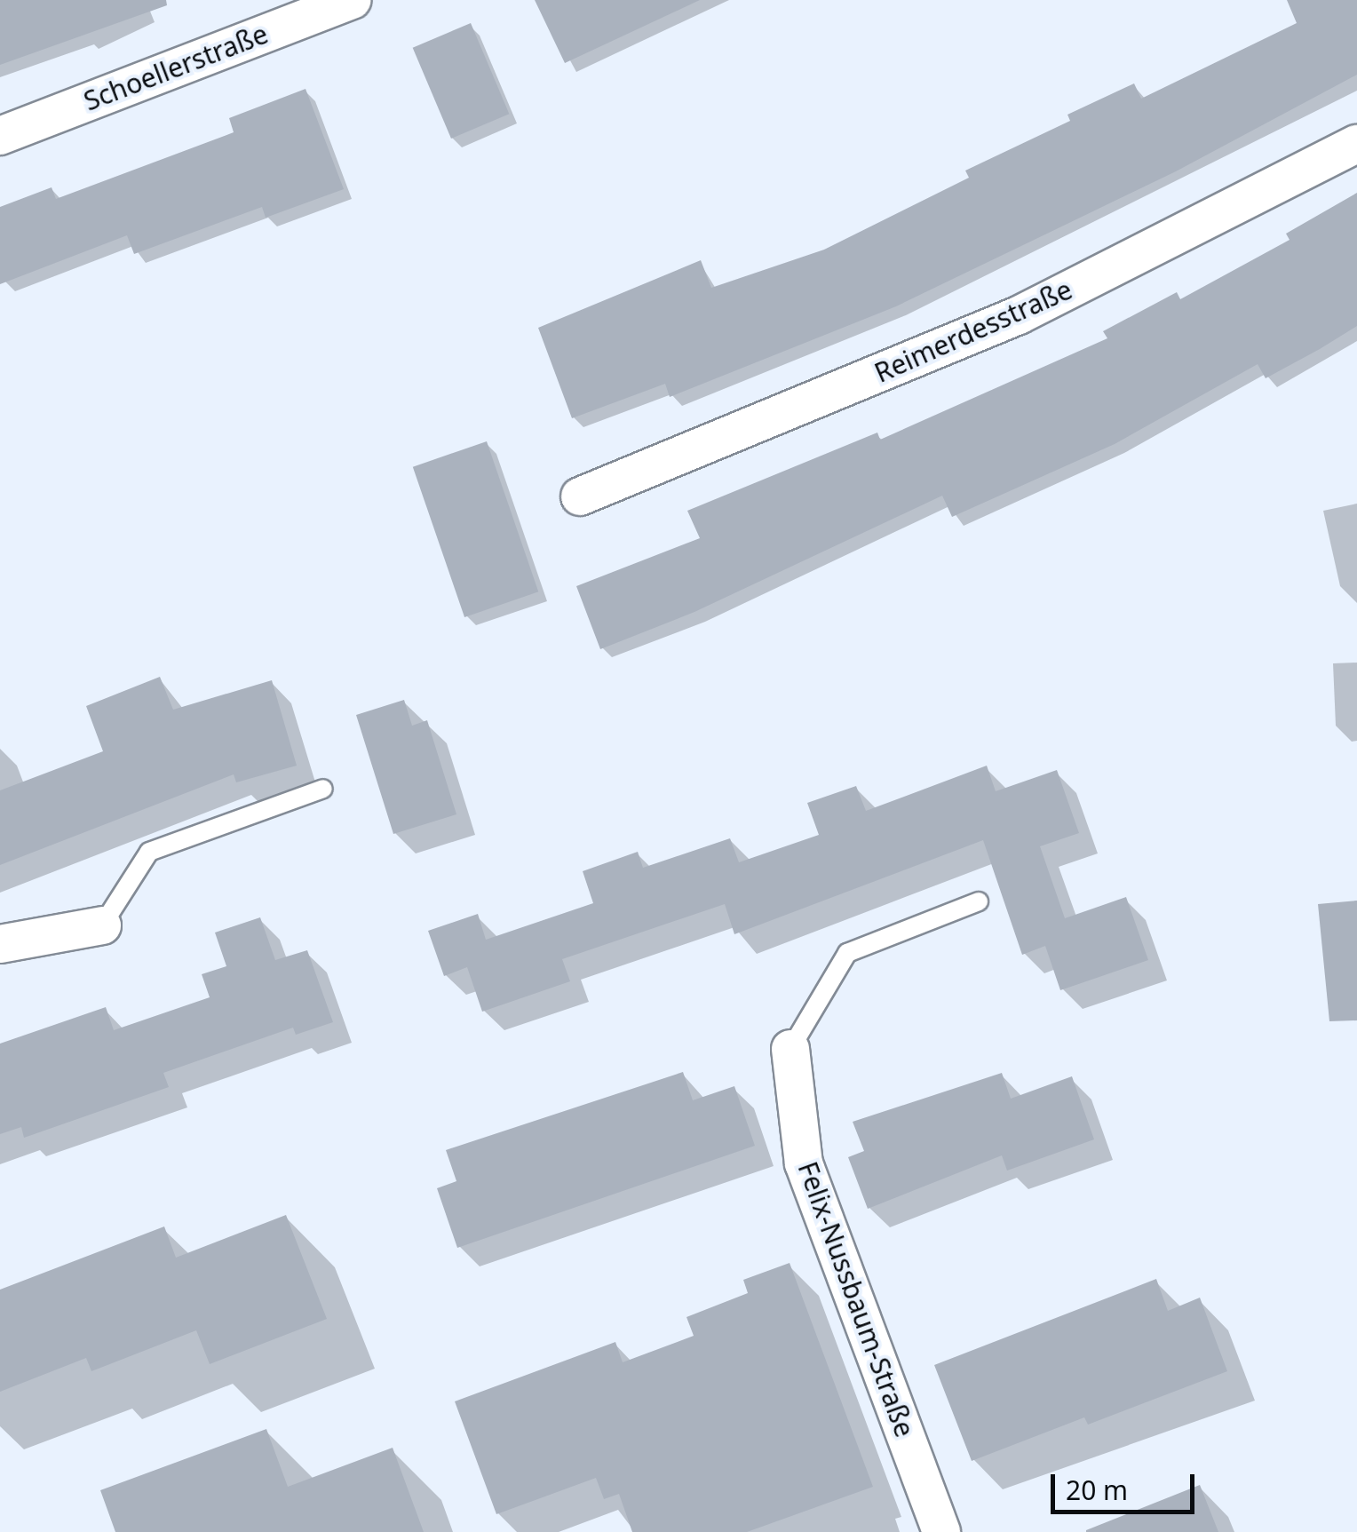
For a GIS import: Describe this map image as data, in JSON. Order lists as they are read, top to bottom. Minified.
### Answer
{"streets":{"street":["Schoellerstraße","Reimerdesstraße","Felix-Nussbaum-Straße"]},"scale_bar":"20 m"}
